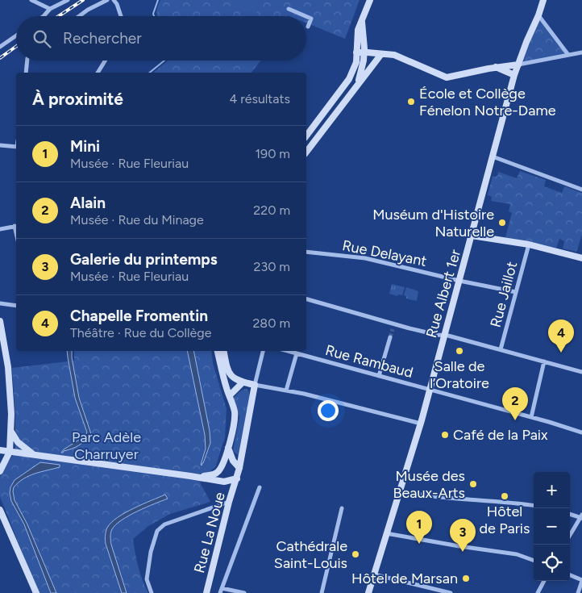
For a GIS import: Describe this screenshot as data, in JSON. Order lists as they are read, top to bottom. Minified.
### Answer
{"streets":{"street":["Rue Delayant","Rue Albert 1er","Rue Jaillot","Rue Rambaud","Rue La Noue"]},"crossings":[["Rue Delayant","Rue Albert 1er"],["Rue Delayant","Rue Jaillot"],["Rue Albert 1er","Rue Rambaud"]],"parks":["Parc Adèle Charruyer"],"places":["École et Collège Fénelon Notre-Dame","Muséum d'Histoire Naturelle","Salle de l’Oratoire","Café de la Paix","Musée des Beaux-Arts","Hôtel de Paris","Cathédrale Saint-Louis","Hôtel de Marsan"],"page":{"search":"Rechercher","heading":["À proximité","4 résultats"],"list":[{"mark":"1","name":"Mini","note":"Musée · Rue Fleuriau","value":"190 m"},{"mark":"2","name":"Alain","note":"Musée · Rue du Minage","value":"220 m"},{"mark":"3","name":"Galerie du printemps","note":"Musée · Rue Fleuriau","value":"230 m"},{"mark":"4","name":"Chapelle Fromentin","note":"Théâtre · Rue du Collège","value":"280 m"}],"pins":["4","2","1","3"],"map_buttons":["+","−"]}}
